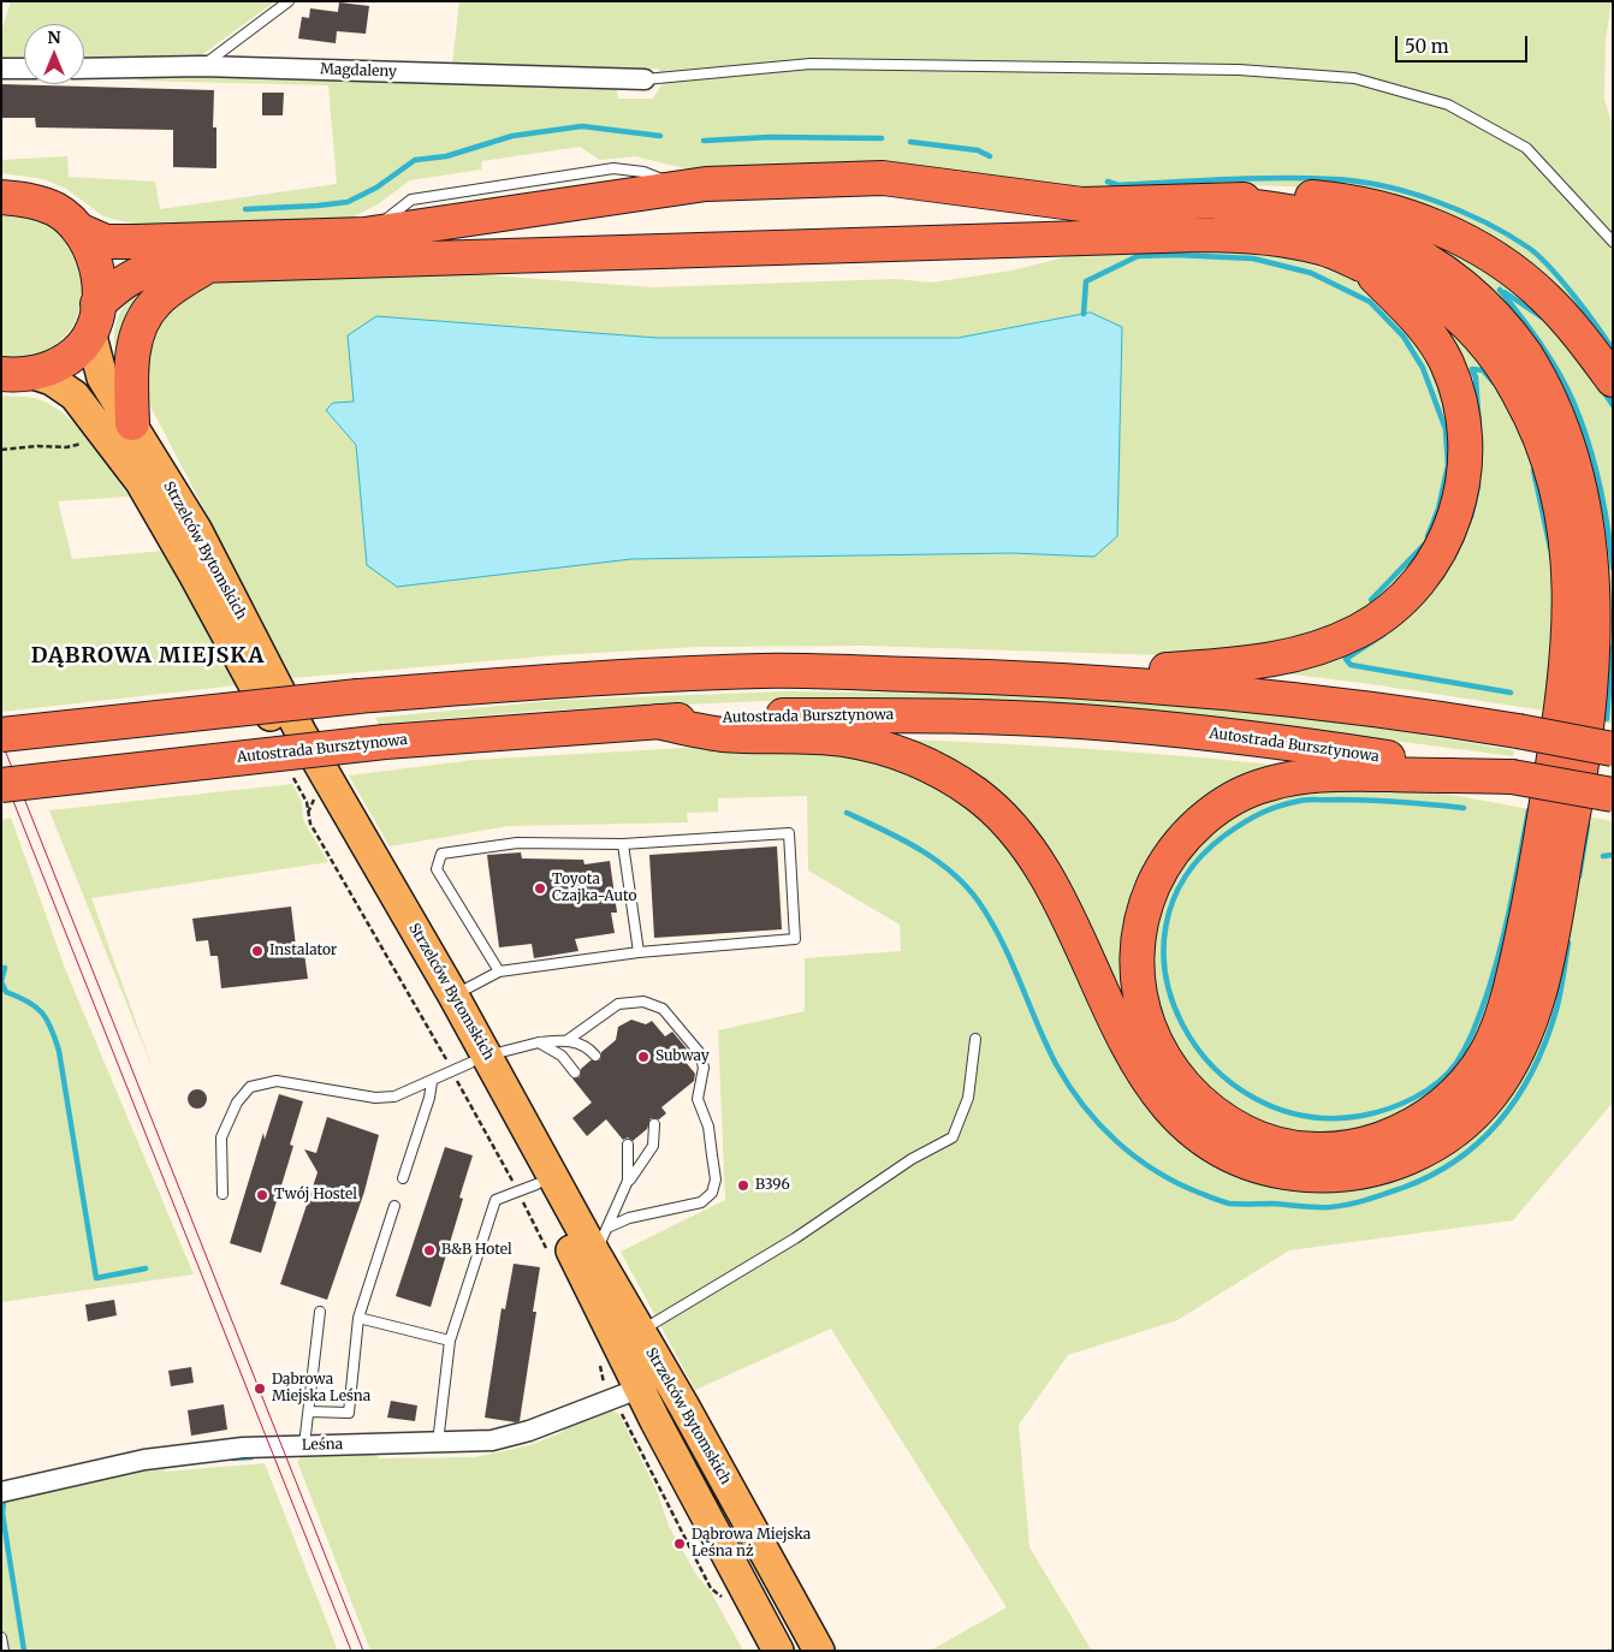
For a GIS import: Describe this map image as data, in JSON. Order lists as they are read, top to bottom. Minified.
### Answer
{"streets":{"highway":["Autostrada Bursztynowa"],"main road":["Strzelców Bytomskich"],"street":["Magdaleny","Leśna"]},"crossings":[["Strzelców Bytomskich","Leśna"]],"districts":["DĄBROWA MIEJSKA"],"places":["Toyota Czajka-Auto","Instalator","Subway","B396","Twój Hostel","B&B Hotel","Dąbrowa Miejska Leśna","Dąbrowa Miejska Leśna nż"],"scale_bar":"50 m","north":"top"}
